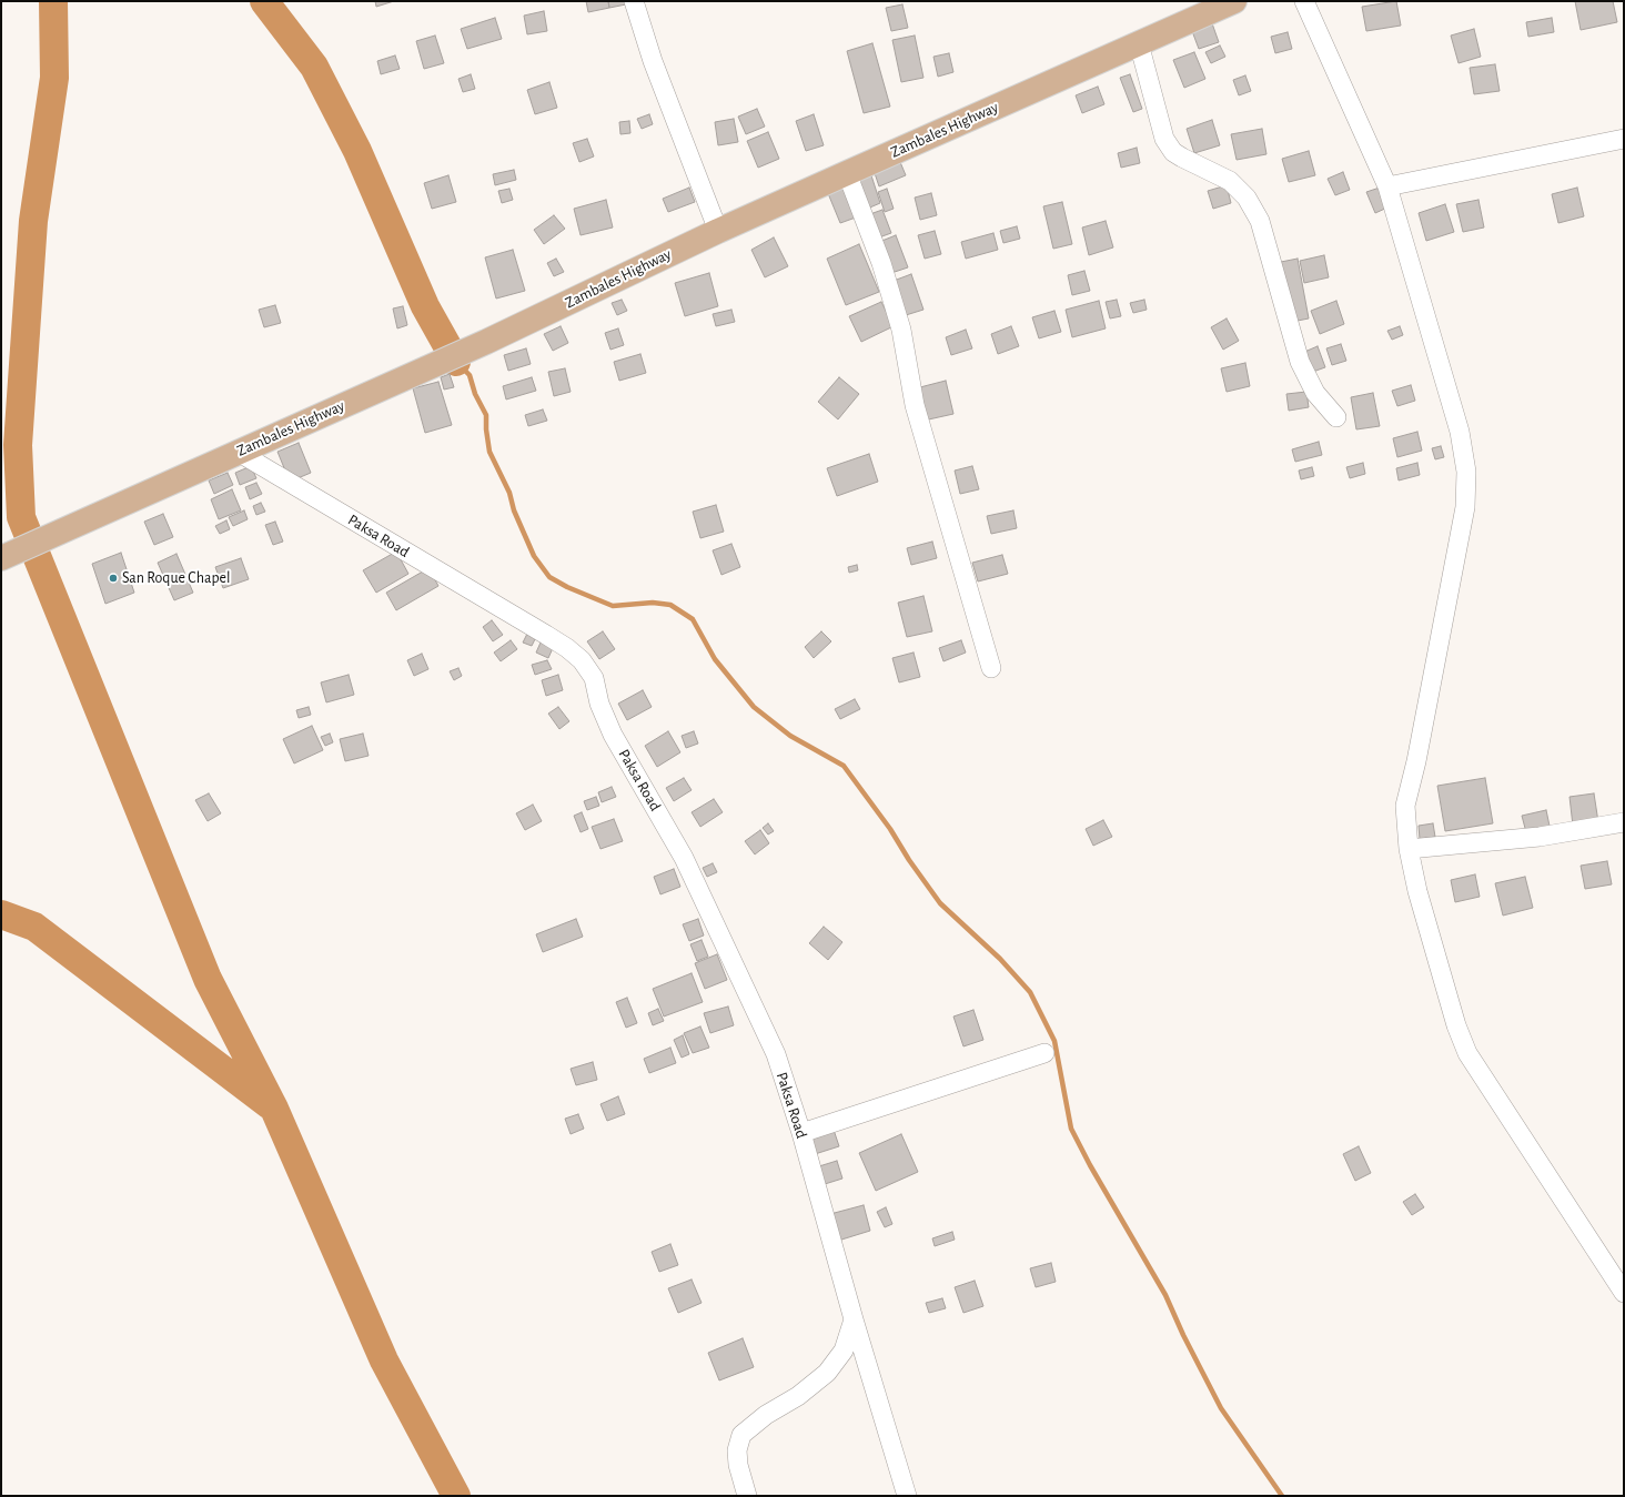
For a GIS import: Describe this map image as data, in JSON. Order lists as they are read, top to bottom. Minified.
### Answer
{"streets":{"main road":["Zambales Highway"],"street":["Paksa Road"]},"crossings":[["Zambales Highway","Paksa Road"]],"places":["San Roque Chapel"]}
